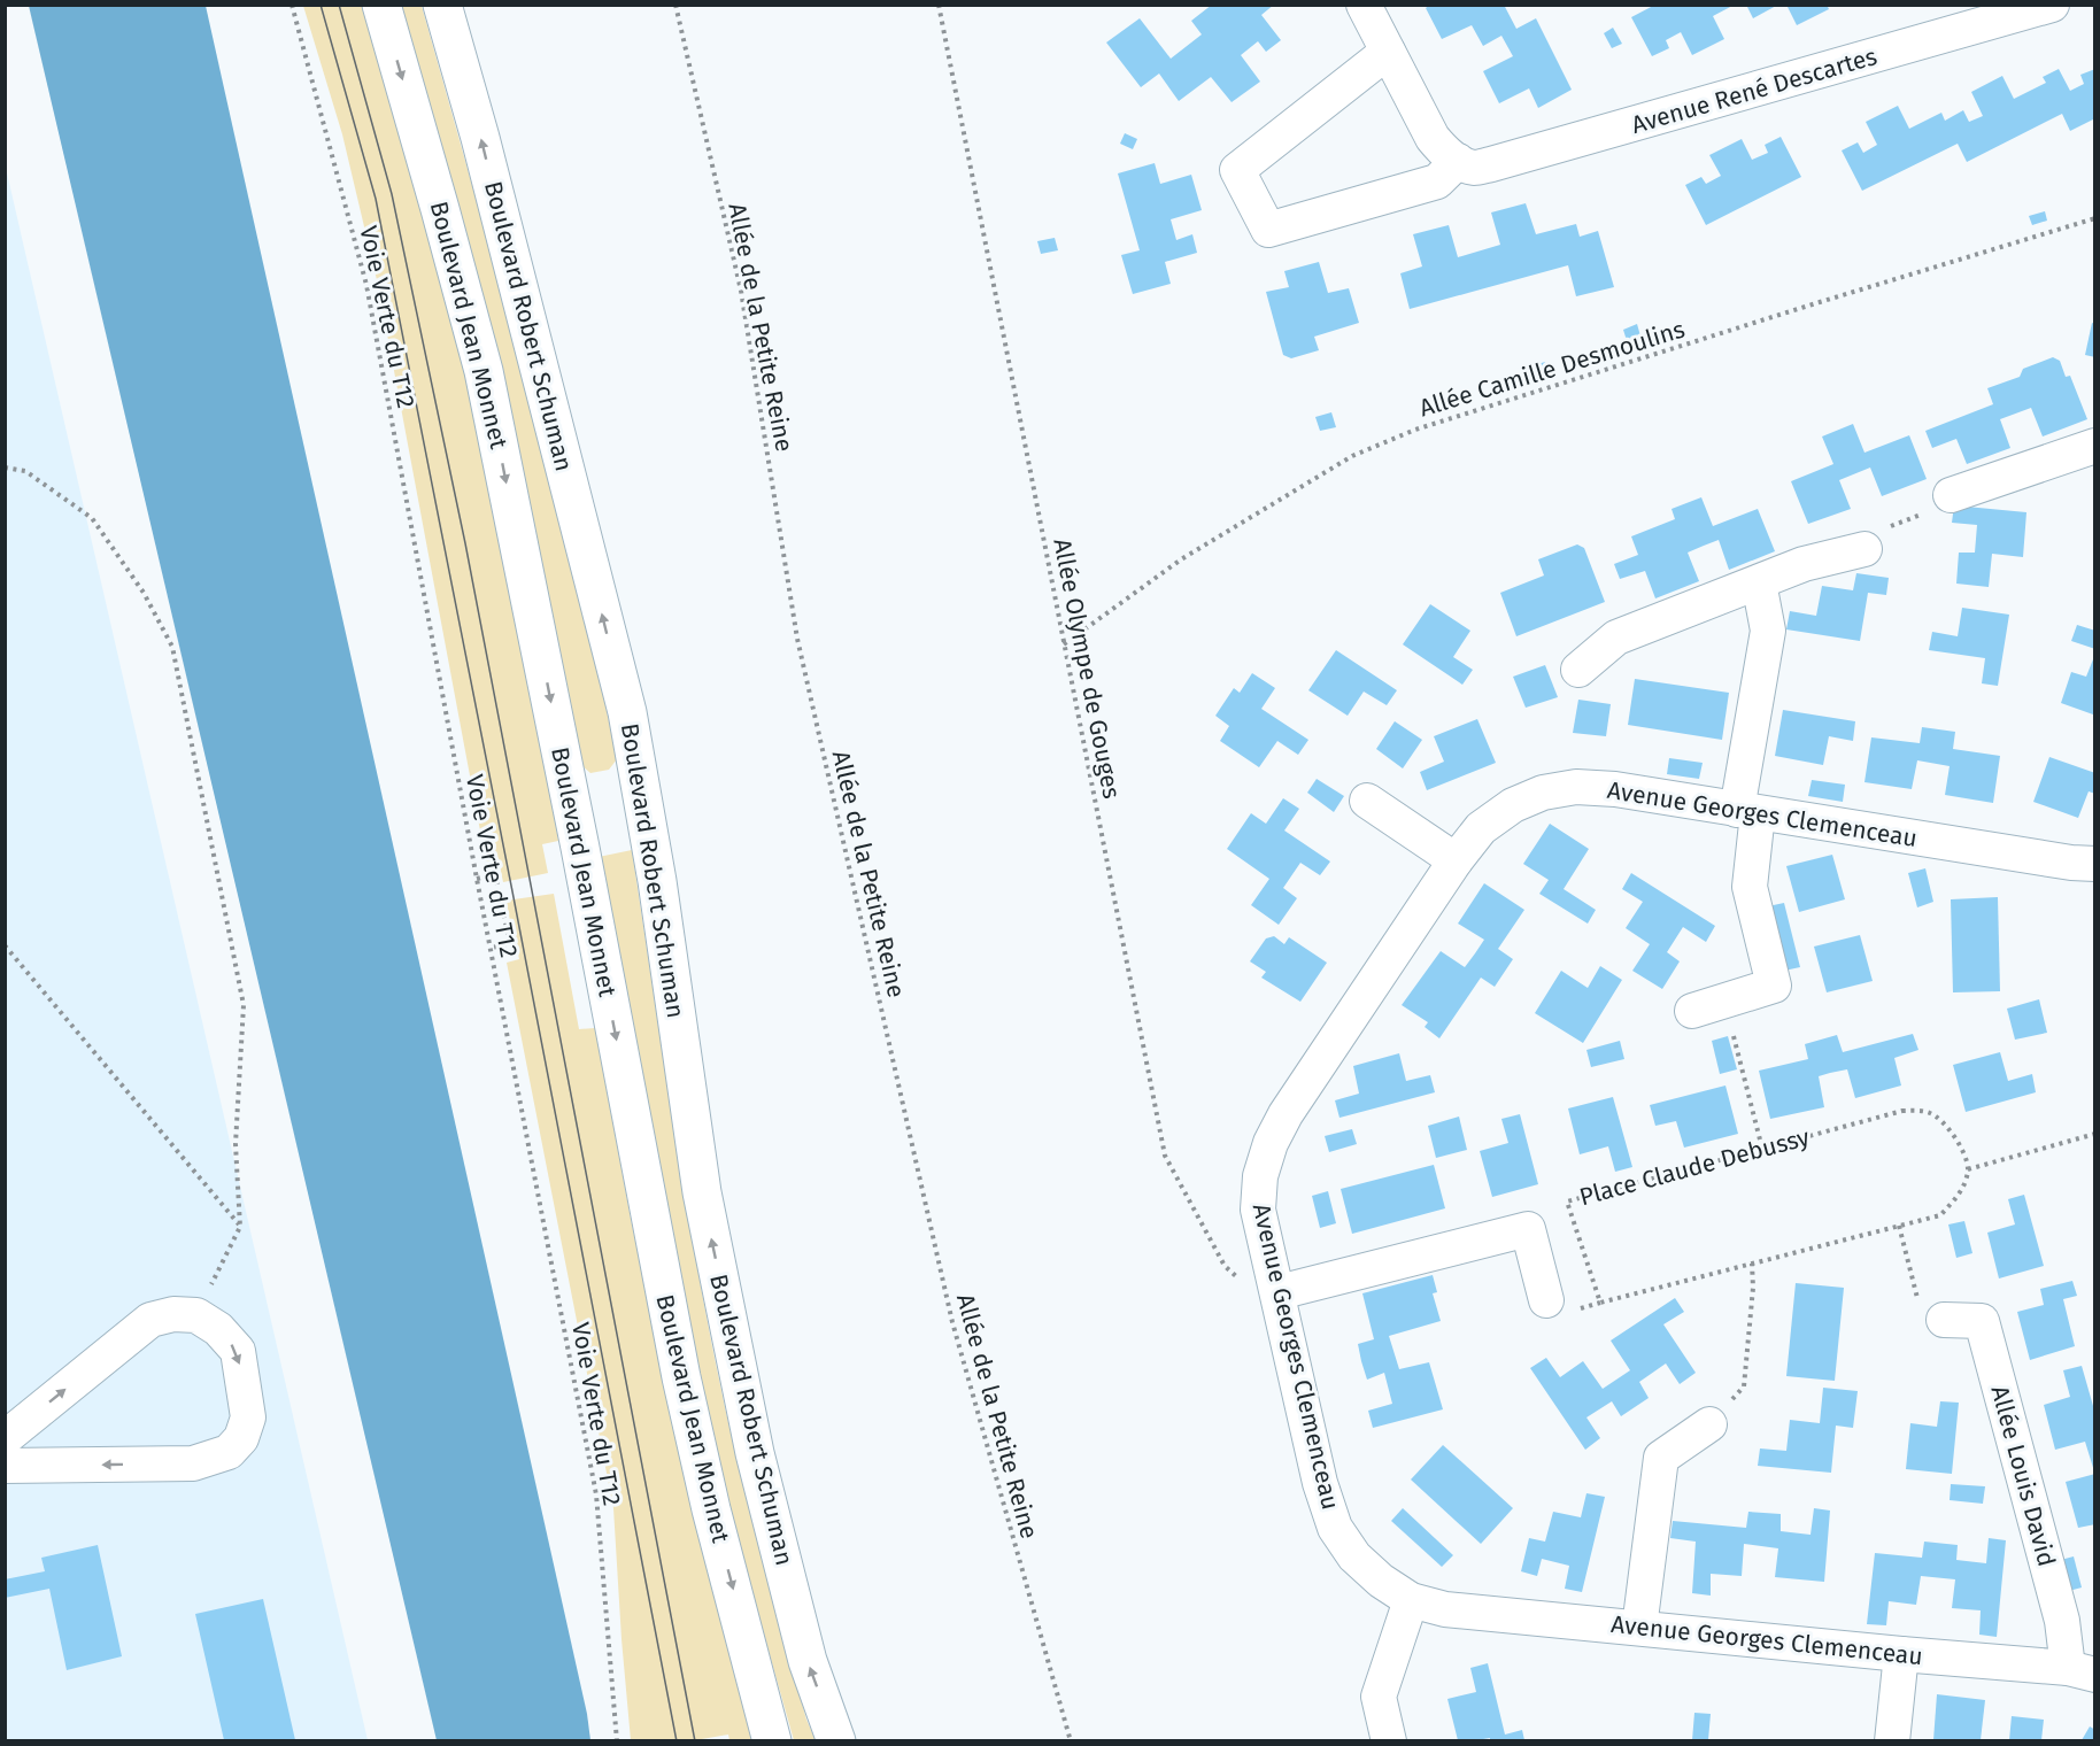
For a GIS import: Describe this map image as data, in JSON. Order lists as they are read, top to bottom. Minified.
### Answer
{"streets":{"main road":["Boulevard Jean Monnet","Boulevard Robert Schuman"],"street":["Avenue René Descartes","Avenue Georges Clemenceau","Allée Louis David"],"path":["Voie Verte du T12","Allée de la Petite Reine","Allée Camille Desmoulins","Allée Olympe de Gouges","Place Claude Debussy"]},"crossings":[["Allée Camille Desmoulins","Allée Olympe de Gouges"],["Allée Olympe de Gouges","Avenue Georges Clemenceau"],["Avenue Georges Clemenceau","Allée Louis David"]],"one_way":["Boulevard Jean Monnet","Boulevard Robert Schuman"]}
